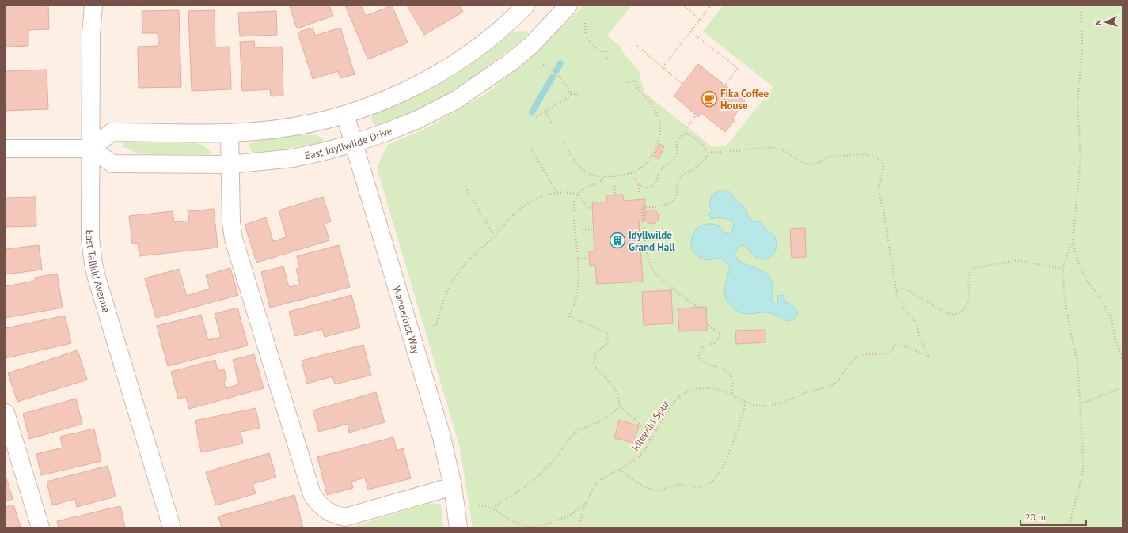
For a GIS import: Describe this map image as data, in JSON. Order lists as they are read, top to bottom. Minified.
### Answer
{"streets":{"street":["East Idyllwilde Drive","East Tallkid Avenue","Wanderlust Way"],"path":["Idlewild Spur"]},"crossings":[["East Idyllwilde Drive","East Tallkid Avenue"],["East Idyllwilde Drive","Wanderlust Way"]],"places":{"cafe":["Fika Coffee House"],"building":["Idyllwilde Grand Hall"]},"scale_bar":"20 m","north":"left"}
